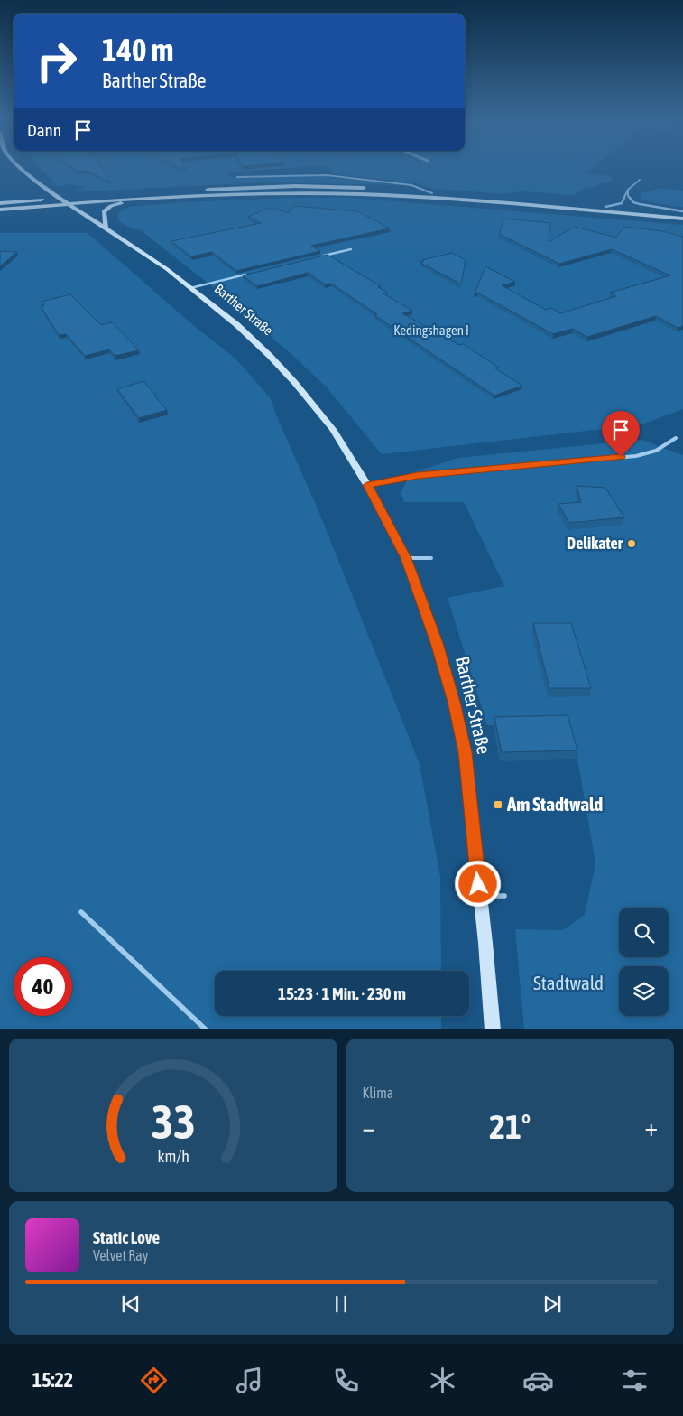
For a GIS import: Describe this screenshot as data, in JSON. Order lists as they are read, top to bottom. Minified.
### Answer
{"streets":{"main road":["Barther Straße"]},"parks":["Kedingshagen I","Stadtwald"],"places":{"other":["Delikater"],"transit":["Am Stadtwald"]},"page":{"turn":["140 m","Barther Straße"],"then":"Dann","limit":"40","trip":"15:23 · 1 Min. · 230 m","tile":"Klima","heat":["−","21°","+"],"song":["Static Love","Velvet Ray"],"tabs":"15:22","gauge":["33","km/h"]}}
